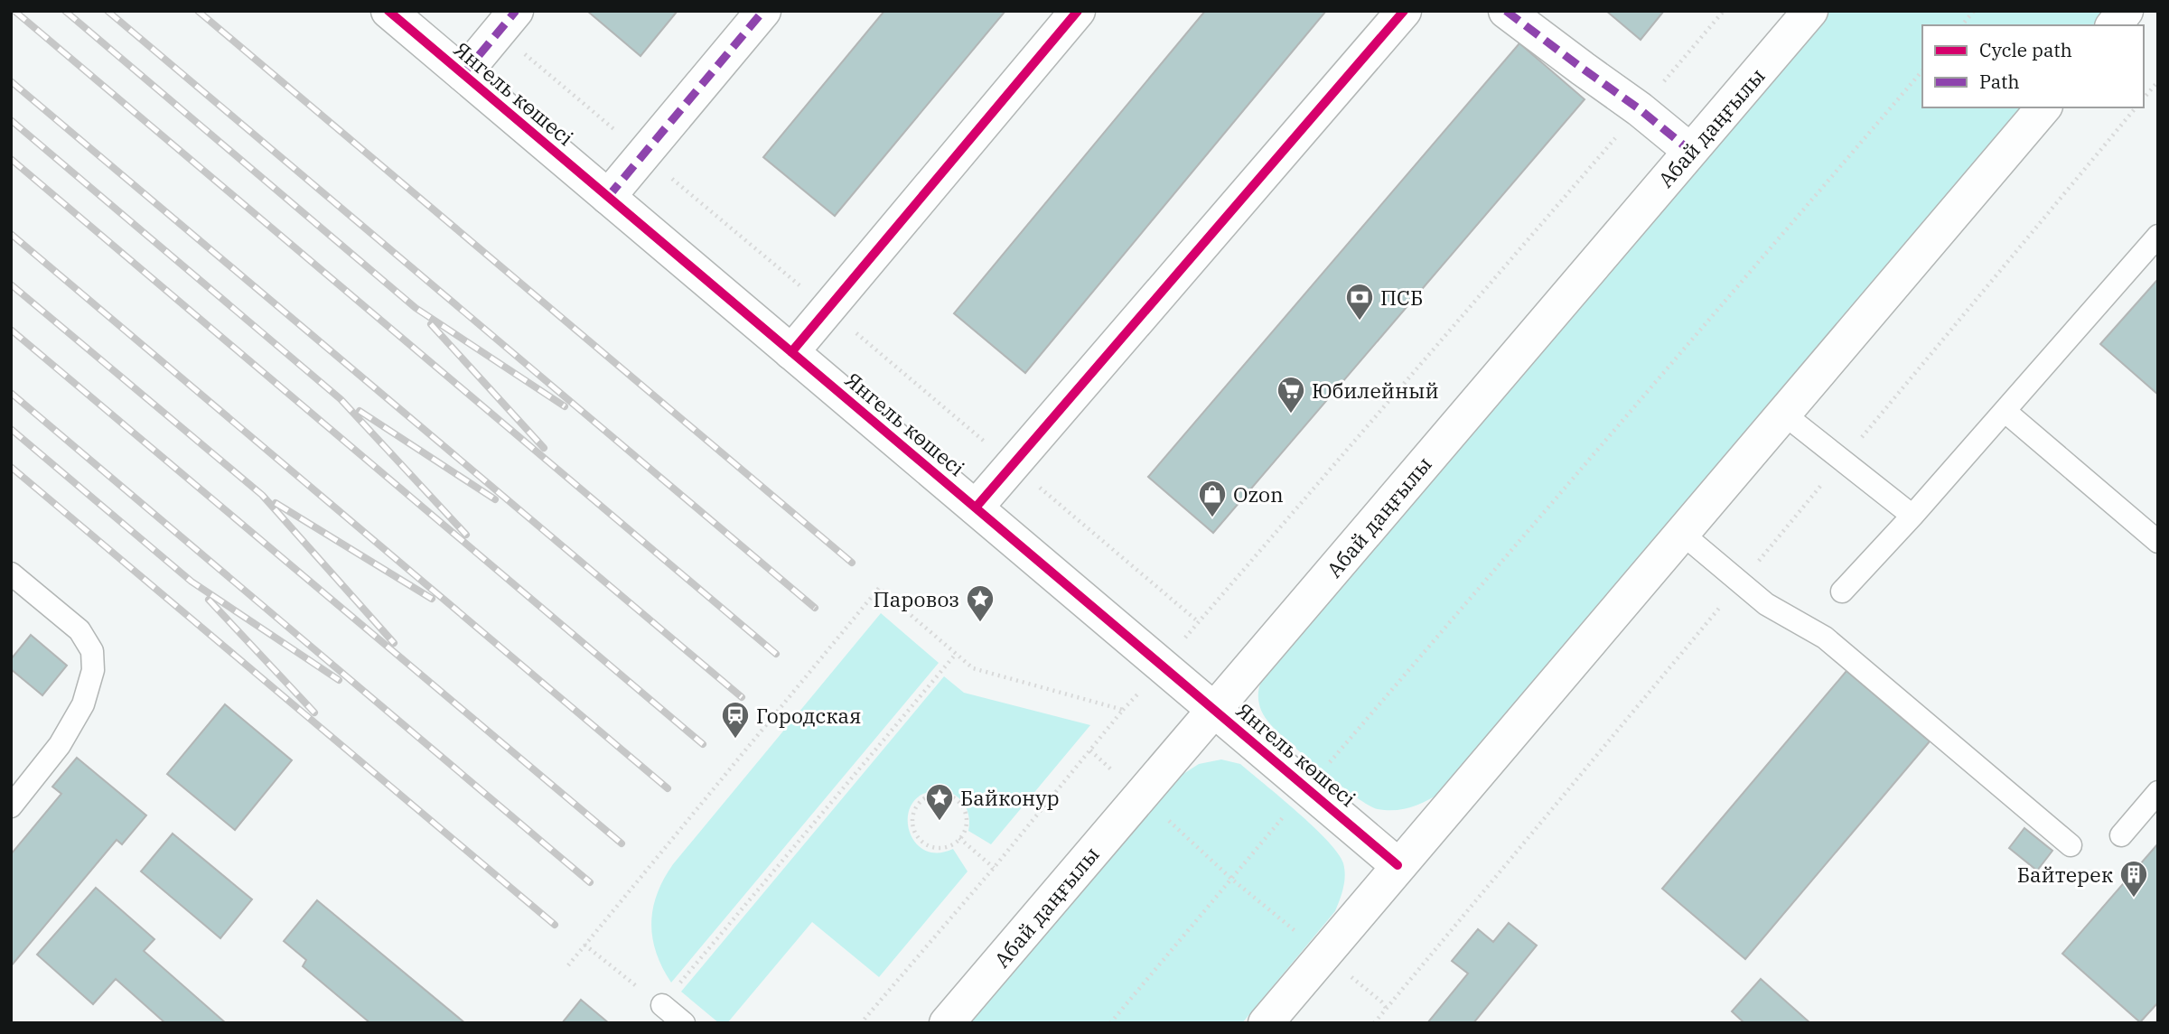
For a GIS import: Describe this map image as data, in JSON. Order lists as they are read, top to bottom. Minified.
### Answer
{"streets":{"street":["Янгель көшесі","Абай даңғылы"]},"crossings":[["Янгель көшесі","Абай даңғылы"]],"places":{"bank":["ПСБ"],"supermarket":["Юбилейный"],"shop":["Ozon"],"place":["Паровоз","Байконур"],"station":["Городская"],"building":["Байтерек"]},"legend":["Cycle path","Path"]}
